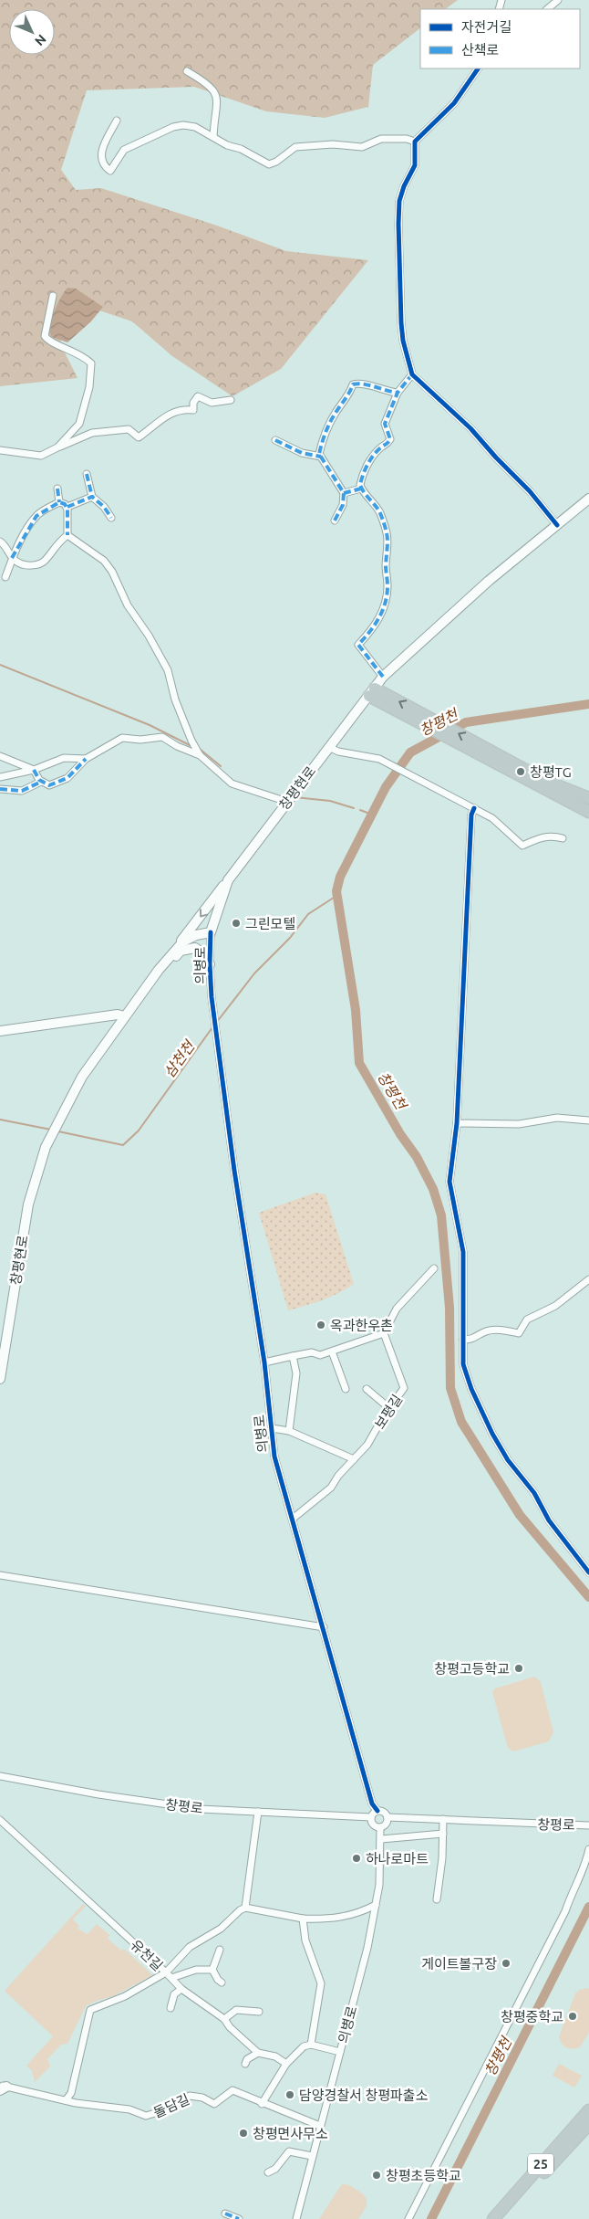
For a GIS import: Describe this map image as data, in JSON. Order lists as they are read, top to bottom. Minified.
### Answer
{"streets":{"highway":["25"],"main road":["창평현로"],"street":["의병로","보평길","창평로","유천길","돌담길"]},"crossings":[["창평현로","의병로"],["의병로","보평길"],["의병로","창평로"],["의병로","돌담길"]],"water":["창평천","삼천천"],"places":["창평TG","그린모텔","옥과한우촌","창평고등학교","하나로마트","게이트볼구장","창평중학교","담양경찰서 창평파출소","창평면사무소","창평초등학교"],"legend":["자전거길","산책로"],"north":"bottom right"}
